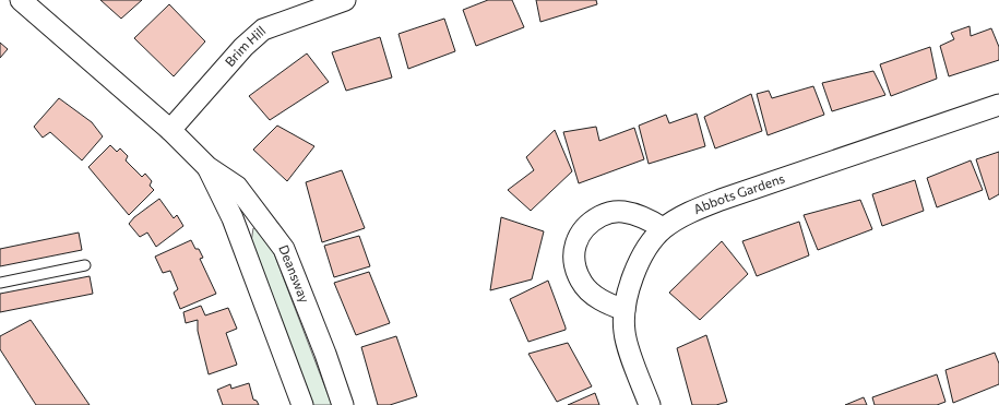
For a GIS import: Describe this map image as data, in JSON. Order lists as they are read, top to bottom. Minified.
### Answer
{"streets":{"street":["Brim Hill","Abbots Gardens","Deansway"]},"crossings":[["Brim Hill","Deansway"]]}
